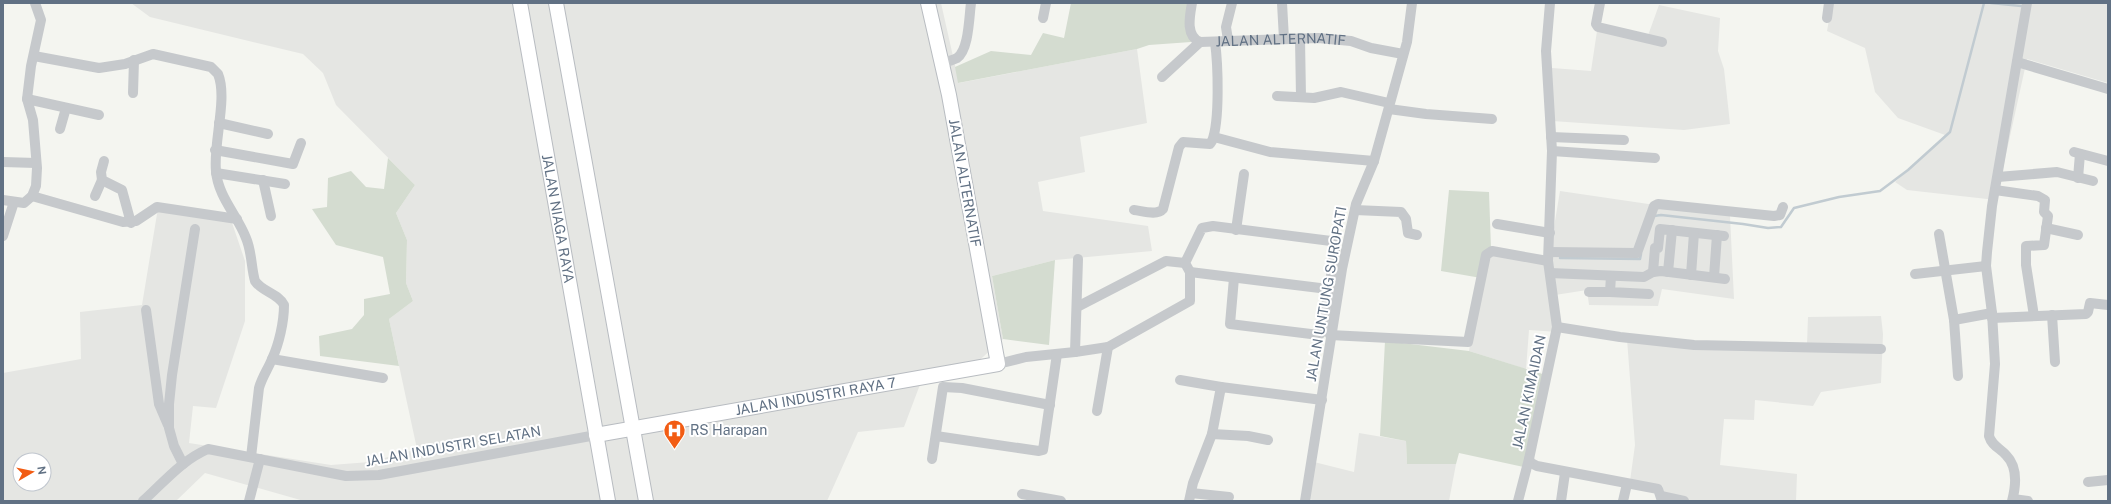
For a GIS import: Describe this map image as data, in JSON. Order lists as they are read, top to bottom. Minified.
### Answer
{"streets":{"main road":["JALAN ALTERNATIF","JALAN NIAGA RAYA","JALAN INDUSTRI RAYA 7"],"street":["JALAN UNTUNG SUROPATI","JALAN KIMAIDAN","JALAN INDUSTRI SELATAN"]},"crossings":[["JALAN ALTERNATIF","JALAN UNTUNG SUROPATI"],["JALAN ALTERNATIF","JALAN INDUSTRI RAYA 7"],["JALAN NIAGA RAYA","JALAN INDUSTRI RAYA 7"],["JALAN NIAGA RAYA","JALAN INDUSTRI SELATAN"],["JALAN INDUSTRI RAYA 7","JALAN INDUSTRI SELATAN"]],"places":{"hospital":["RS Harapan"]},"north":"right"}
